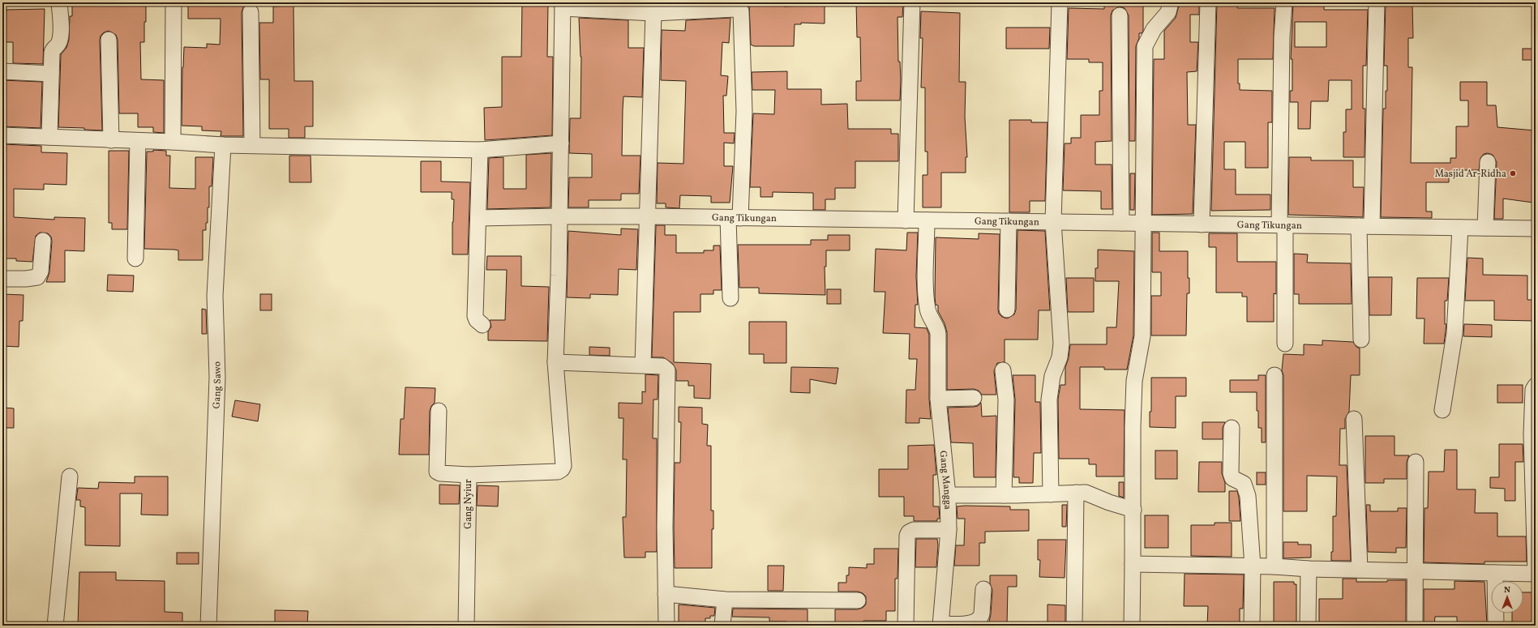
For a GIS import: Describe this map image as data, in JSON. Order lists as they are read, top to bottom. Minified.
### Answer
{"streets":{"street":["Gang Tikungan","Gang Sawo","Gang Mangga","Gang Nyiur"]},"crossings":[["Gang Tikungan","Gang Mangga"]],"places":["Masjid Ar-Ridha"],"north":"top"}
